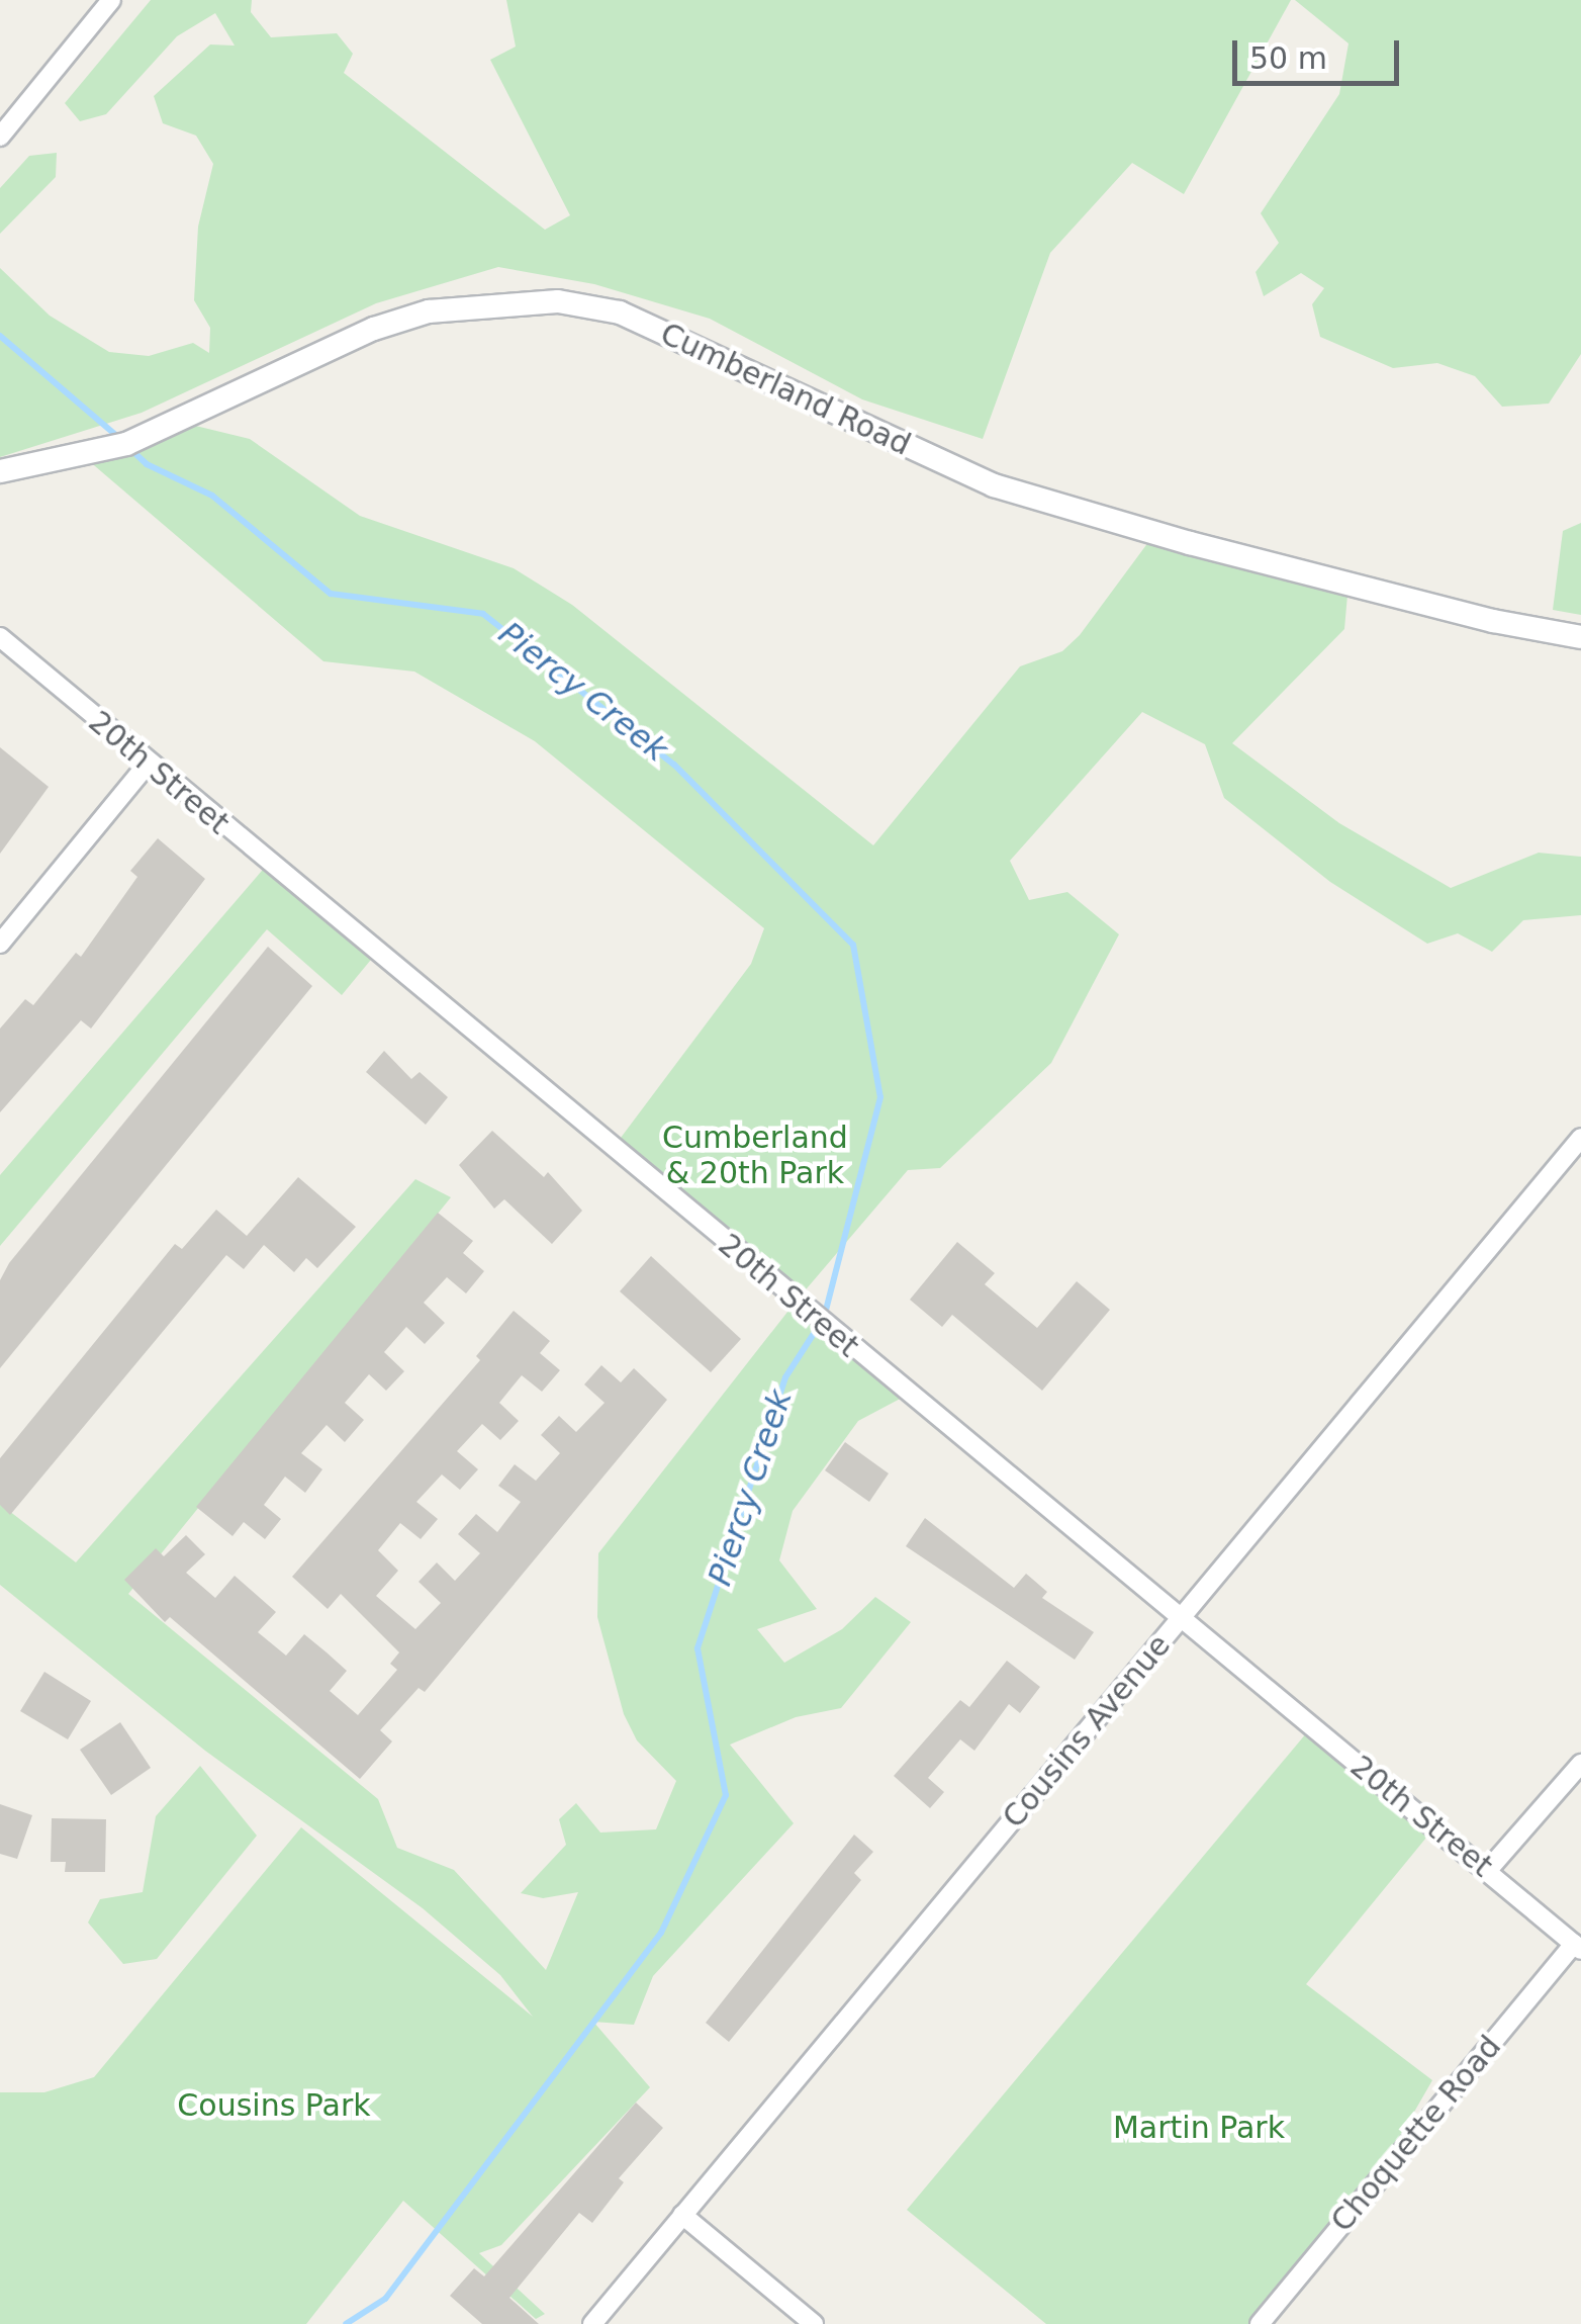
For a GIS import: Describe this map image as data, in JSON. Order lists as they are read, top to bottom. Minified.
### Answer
{"streets":{"street":["Cumberland Road","20th Street","Cousins Avenue","Choquette Road"]},"crossings":[["20th Street","Cousins Avenue"],["20th Street","Choquette Road"]],"water":["Piercy Creek"],"parks":["Cumberland & 20th Park","Cousins Park","Martin Park"],"scale_bar":"50 m"}
